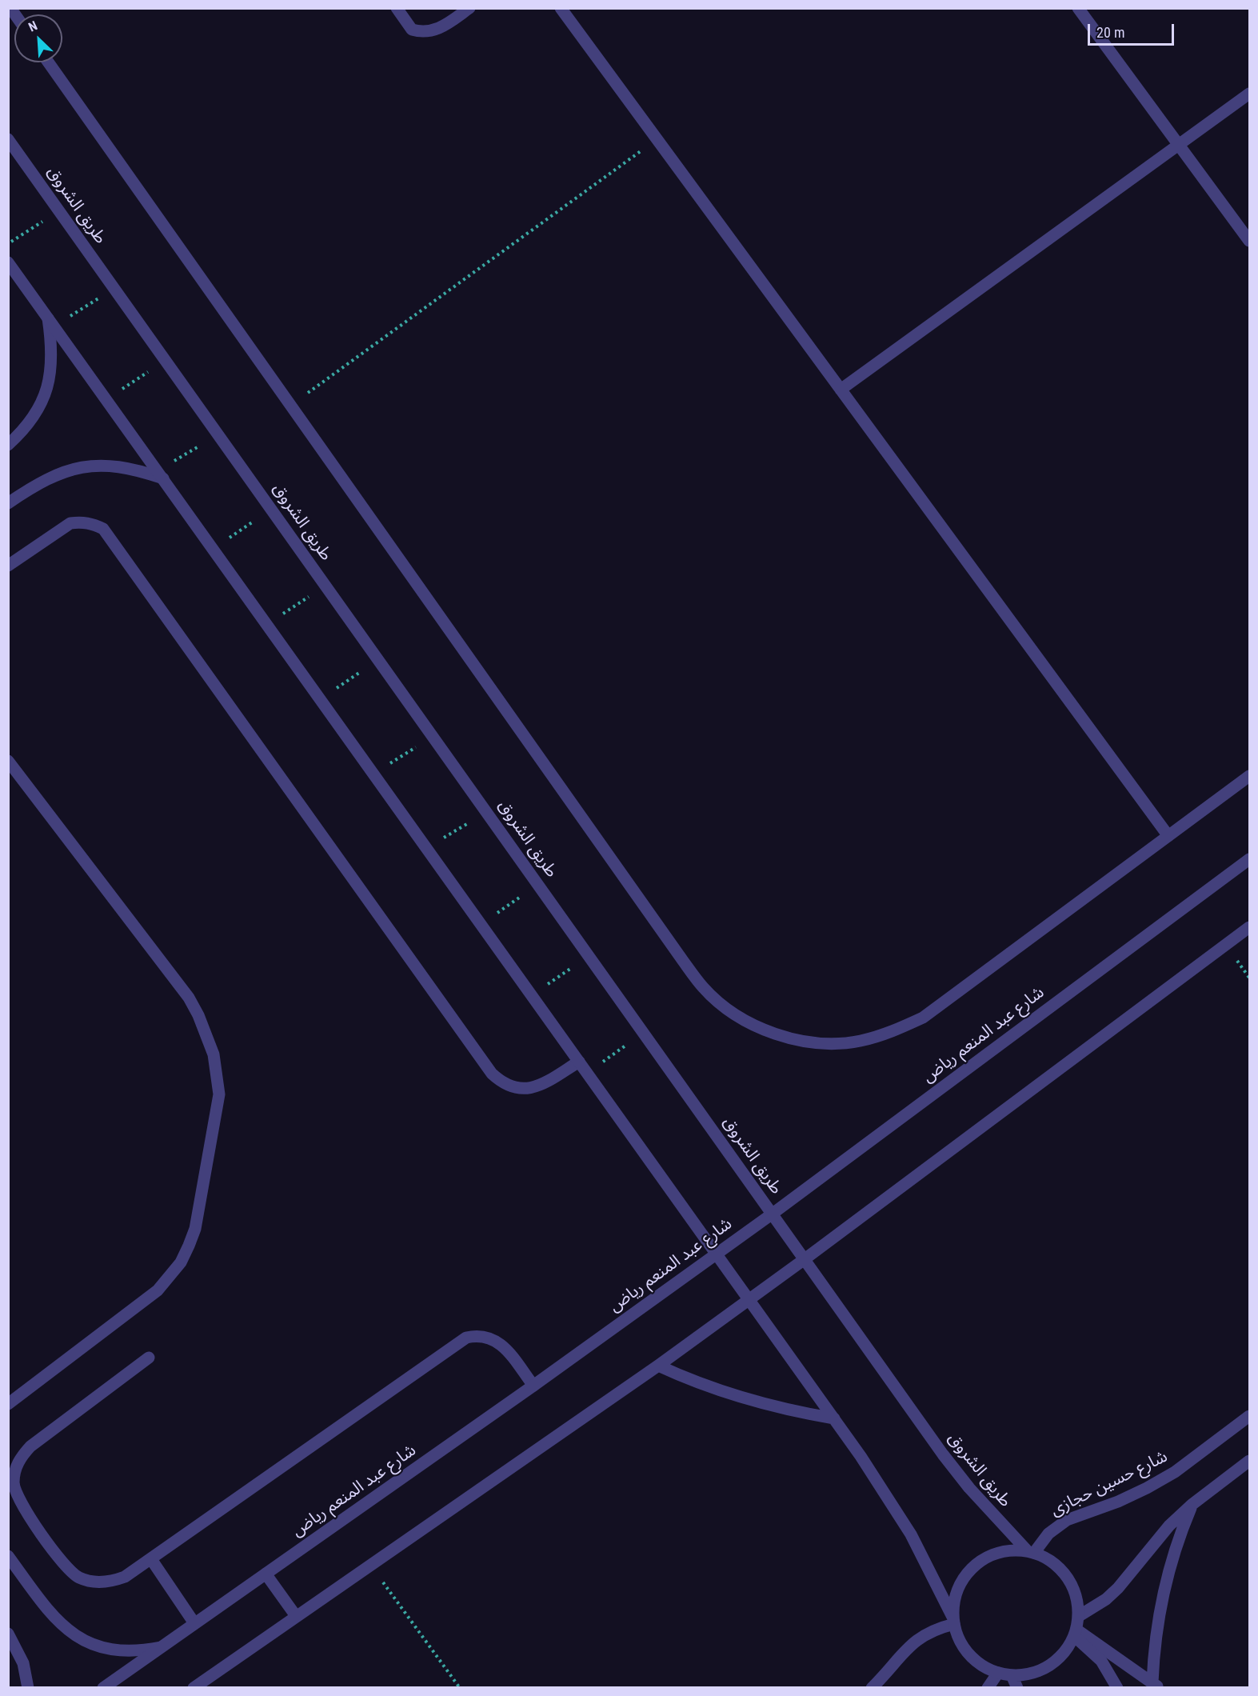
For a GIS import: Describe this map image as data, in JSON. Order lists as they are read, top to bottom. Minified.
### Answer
{"streets":{"street":["طريق الشروق","شارع عبد المنعم رياض","شارع حسين حجازى"]},"crossings":[["طريق الشروق","شارع عبد المنعم رياض"],["طريق الشروق","شارع حسين حجازى"]],"scale_bar":"20 m","north":"top left"}
